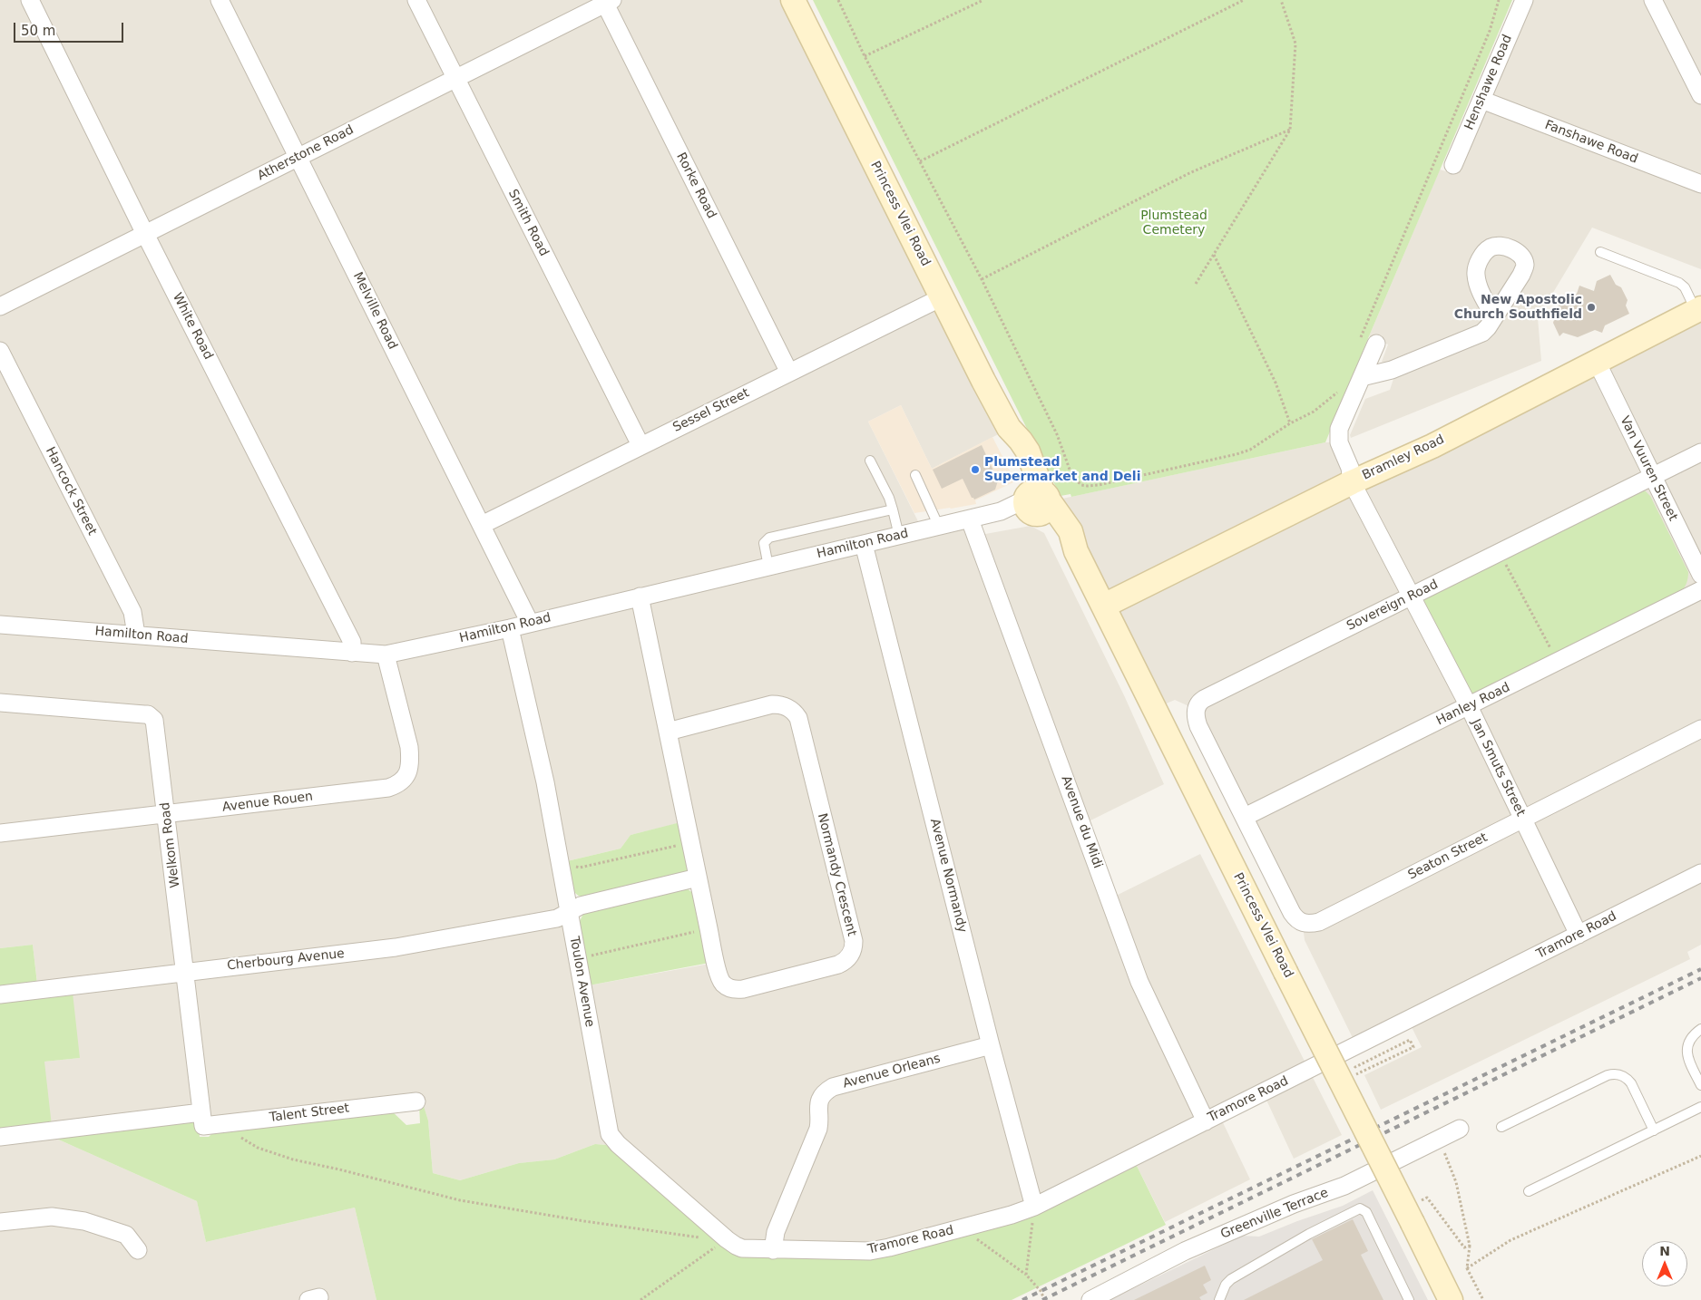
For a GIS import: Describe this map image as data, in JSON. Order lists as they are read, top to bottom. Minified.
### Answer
{"streets":{"street":["Henshawe Road","Fanshawe Road","Atherstone Road","Rorke Road","Princess Vlei Road","Smith Road","Melville Road","White Road","Sessel Street","Bramley Road","Van Vuuren Street","Hancock Street","Hamilton Road","Sovereign Road","Hanley Road","Jan Smuts Street","Avenue Rouen","Avenue du Midi","Welkom Road","Seaton Street","Normandy Crescent","Avenue Normandy","Tramore Road","Cherbourg Avenue","Toulon Avenue","Avenue Orleans","Talent Street","Greenville Terrace"]},"crossings":[["Henshawe Road","Fanshawe Road"],["Atherstone Road","Rorke Road"],["Atherstone Road","Smith Road"],["Atherstone Road","Melville Road"],["Atherstone Road","White Road"],["Rorke Road","Sessel Street"],["Princess Vlei Road","Sessel Street"],["Princess Vlei Road","Bramley Road"],["Princess Vlei Road","Hamilton Road"],["Smith Road","Sessel Street"],["Melville Road","Sessel Street"],["Melville Road","Hamilton Road"],["White Road","Hamilton Road"],["Bramley Road","Van Vuuren Street"],["Bramley Road","Jan Smuts Street"],["Van Vuuren Street","Sovereign Road"],["Hancock Street","Hamilton Road"],["Hamilton Road","Avenue Rouen"],["Hamilton Road","Avenue du Midi"],["Hamilton Road","Normandy Crescent"],["Hamilton Road","Avenue Normandy"],["Hamilton Road","Toulon Avenue"],["Sovereign Road","Hanley Road"],["Sovereign Road","Jan Smuts Street"],["Sovereign Road","Seaton Street"],["Hanley Road","Jan Smuts Street"],["Hanley Road","Seaton Street"],["Jan Smuts Street","Seaton Street"],["Jan Smuts Street","Tramore Road"],["Avenue Rouen","Welkom Road"],["Avenue du Midi","Tramore Road"],["Welkom Road","Cherbourg Avenue"],["Welkom Road","Talent Street"],["Avenue Normandy","Tramore Road"],["Avenue Normandy","Avenue Orleans"],["Tramore Road","Toulon Avenue"],["Tramore Road","Avenue Orleans"],["Cherbourg Avenue","Toulon Avenue"],["Toulon Avenue","Avenue Orleans"]],"parks":["Plumstead Cemetery"],"places":["New Apostolic Church Southfield","Plumstead Supermarket and Deli"],"scale_bar":"50 m","north":"top"}
